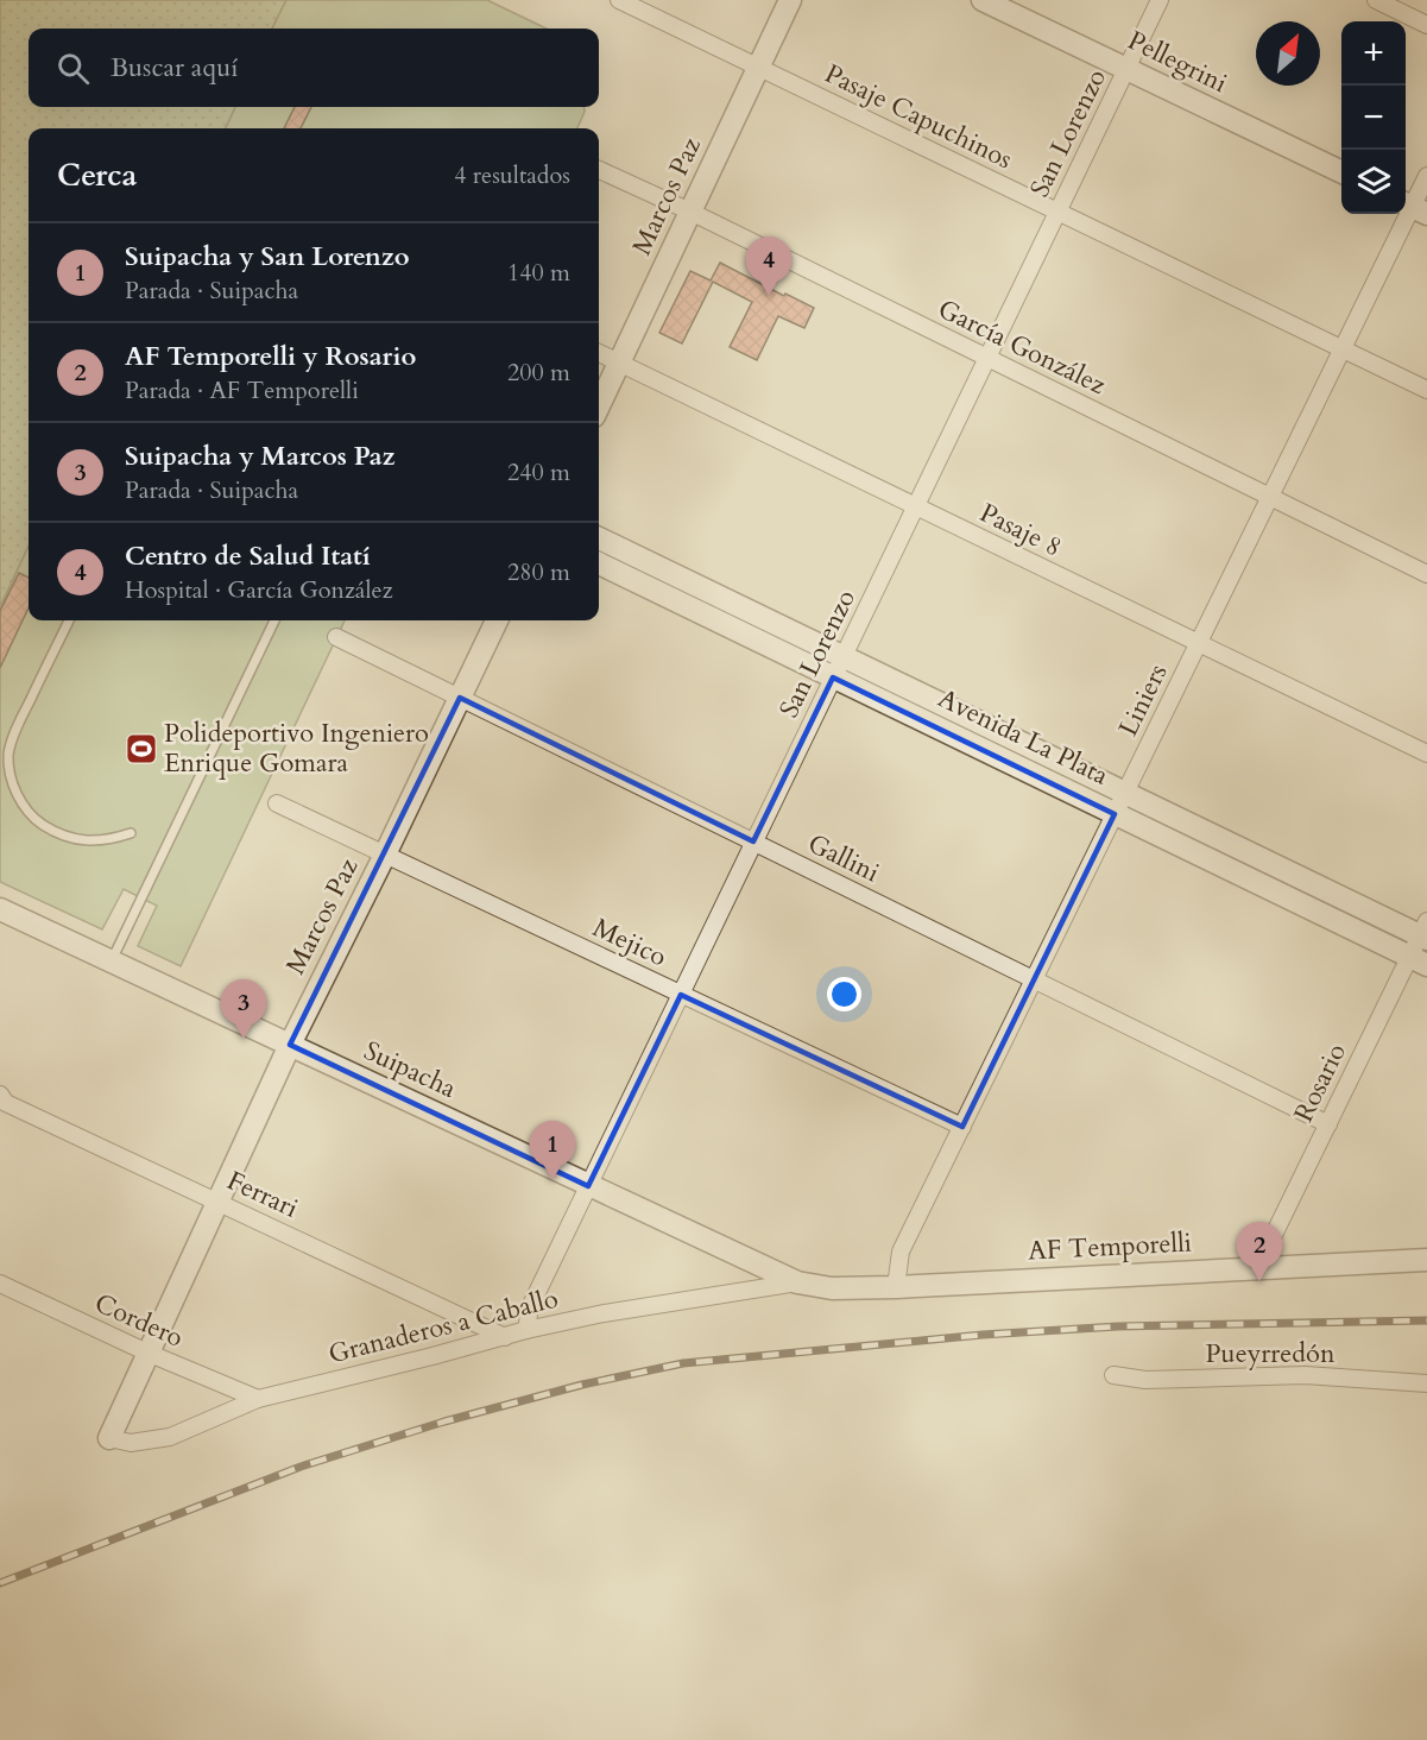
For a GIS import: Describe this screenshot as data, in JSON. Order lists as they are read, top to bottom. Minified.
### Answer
{"streets":{"street":["Pellegrini","Pasaje Capuchinos","San Lorenzo","Marcos Paz","García González","Pasaje 8","Liniers","Avenida La Plata","Gallini","Mejico","Suipacha","Rosario","Ferrari","AF Temporelli","Cordero","Granaderos a Caballo","Pueyrredón"]},"crossings":[["Pellegrini","San Lorenzo"],["Pasaje Capuchinos","San Lorenzo"],["Pasaje Capuchinos","Marcos Paz"],["Pasaje Capuchinos","Liniers"],["San Lorenzo","García González"],["San Lorenzo","Pasaje 8"],["San Lorenzo","Avenida La Plata"],["San Lorenzo","Gallini"],["San Lorenzo","Mejico"],["San Lorenzo","Suipacha"],["San Lorenzo","Granaderos a Caballo"],["Marcos Paz","García González"],["Marcos Paz","Pasaje 8"],["Marcos Paz","Gallini"],["Marcos Paz","Mejico"],["Marcos Paz","Suipacha"],["Marcos Paz","Ferrari"],["Marcos Paz","Cordero"],["Marcos Paz","Granaderos a Caballo"],["García González","Liniers"],["Pasaje 8","Liniers"],["Liniers","Avenida La Plata"],["Liniers","Gallini"],["Liniers","Mejico"],["Liniers","AF Temporelli"],["Avenida La Plata","Rosario"],["Gallini","Rosario"],["Suipacha","AF Temporelli"],["Suipacha","Granaderos a Caballo"],["Rosario","AF Temporelli"],["Ferrari","Granaderos a Caballo"],["AF Temporelli","Granaderos a Caballo"],["Cordero","Granaderos a Caballo"]],"places":{"sports":["Polideportivo Ingeniero Enrique Gomara"]},"north":"top right","page":{"map_buttons":["+","−"],"search":"Buscar aquí","heading":["Cerca","4 resultados"],"list":[{"mark":"1","name":"Suipacha y San Lorenzo","note":"Parada · Suipacha","value":"140 m"},{"mark":"2","name":"AF Temporelli y Rosario","note":"Parada · AF Temporelli","value":"200 m"},{"mark":"3","name":"Suipacha y Marcos Paz","note":"Parada · Suipacha","value":"240 m"},{"mark":"4","name":"Centro de Salud Itatí","note":"Hospital · García González","value":"280 m"}],"pins":["4","3","1","2"]}}
